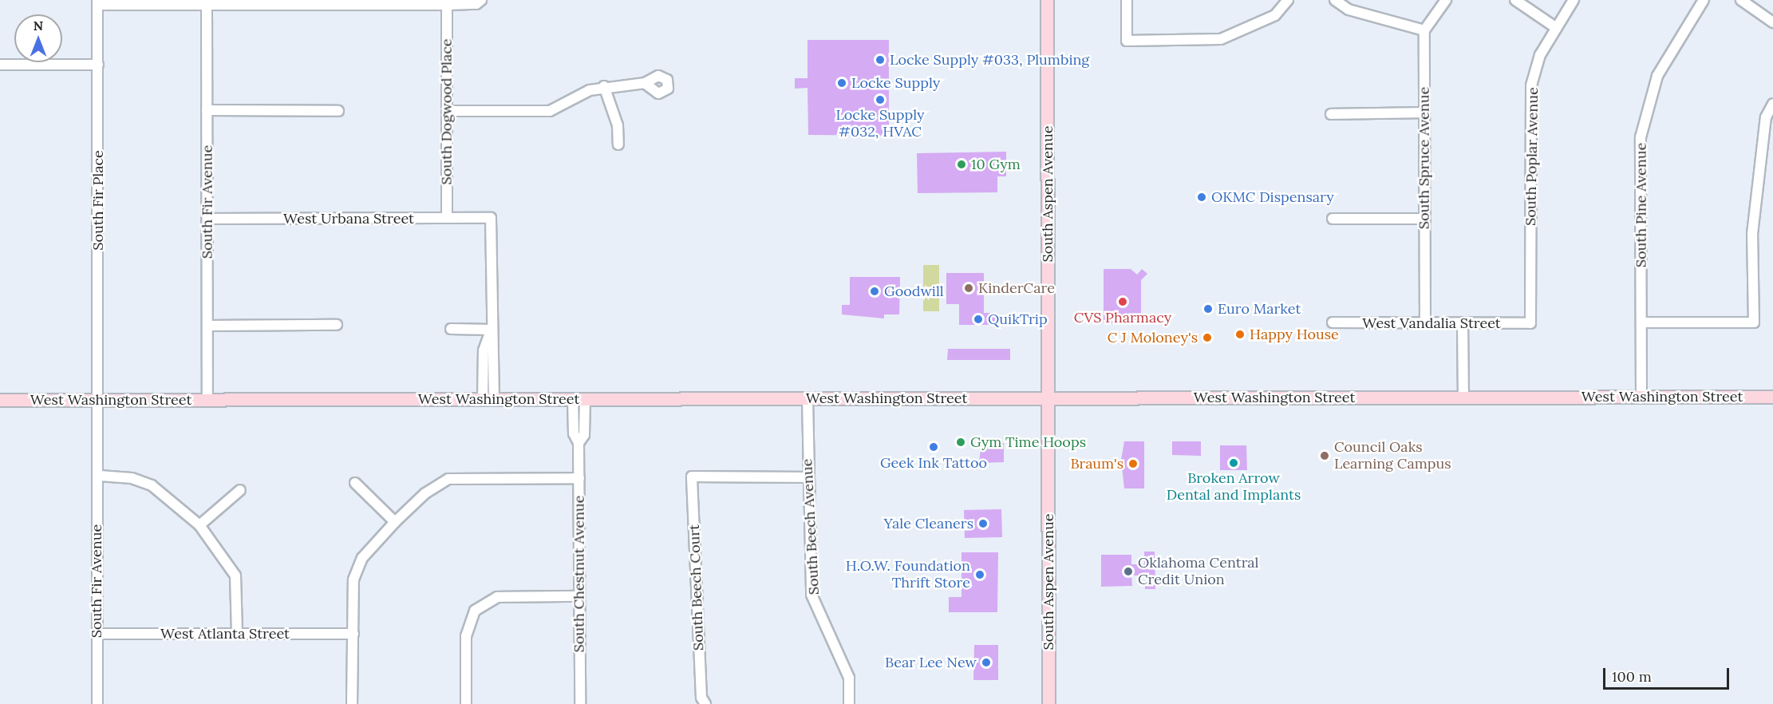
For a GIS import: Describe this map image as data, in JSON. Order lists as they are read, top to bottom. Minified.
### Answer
{"streets":{"main road":["South Aspen Avenue","West Washington Street"],"street":["South Dogwood Place","South Poplar Avenue","South Spruce Avenue","South Fir Place","South Fir Avenue","South Pine Avenue","West Urbana Street","West Vandalia Street","South Beech Avenue","South Chestnut Avenue","South Beech Court","West Atlanta Street"]},"crossings":[["South Dogwood Place","West Urbana Street"],["South Poplar Avenue","West Vandalia Street"],["South Spruce Avenue","West Vandalia Street"],["South Aspen Avenue","West Washington Street"],["South Fir Place","South Fir Avenue"],["South Fir Place","West Washington Street"],["South Fir Avenue","West Urbana Street"],["South Fir Avenue","West Washington Street"],["South Fir Avenue","West Atlanta Street"],["South Pine Avenue","West Washington Street"],["West Washington Street","South Beech Avenue"],["West Washington Street","South Chestnut Avenue"],["South Beech Avenue","South Beech Court"]],"places":["Locke Supply #033, Plumbing","Locke Supply","Locke Supply #032, HVAC","10 Gym","OKMC Dispensary","KinderCare","Goodwill","CVS Pharmacy","Euro Market","QuikTrip","Happy House","C J Moloney's","Gym Time Hoops","Geek Ink Tattoo","Council Oaks Learning Campus","Broken Arrow Dental and Implants","Braum's","Yale Cleaners","Oklahoma Central Credit Union","H.O.W. Foundation Thrift Store","Bear Lee New"],"scale_bar":"100 m","north":"top"}
